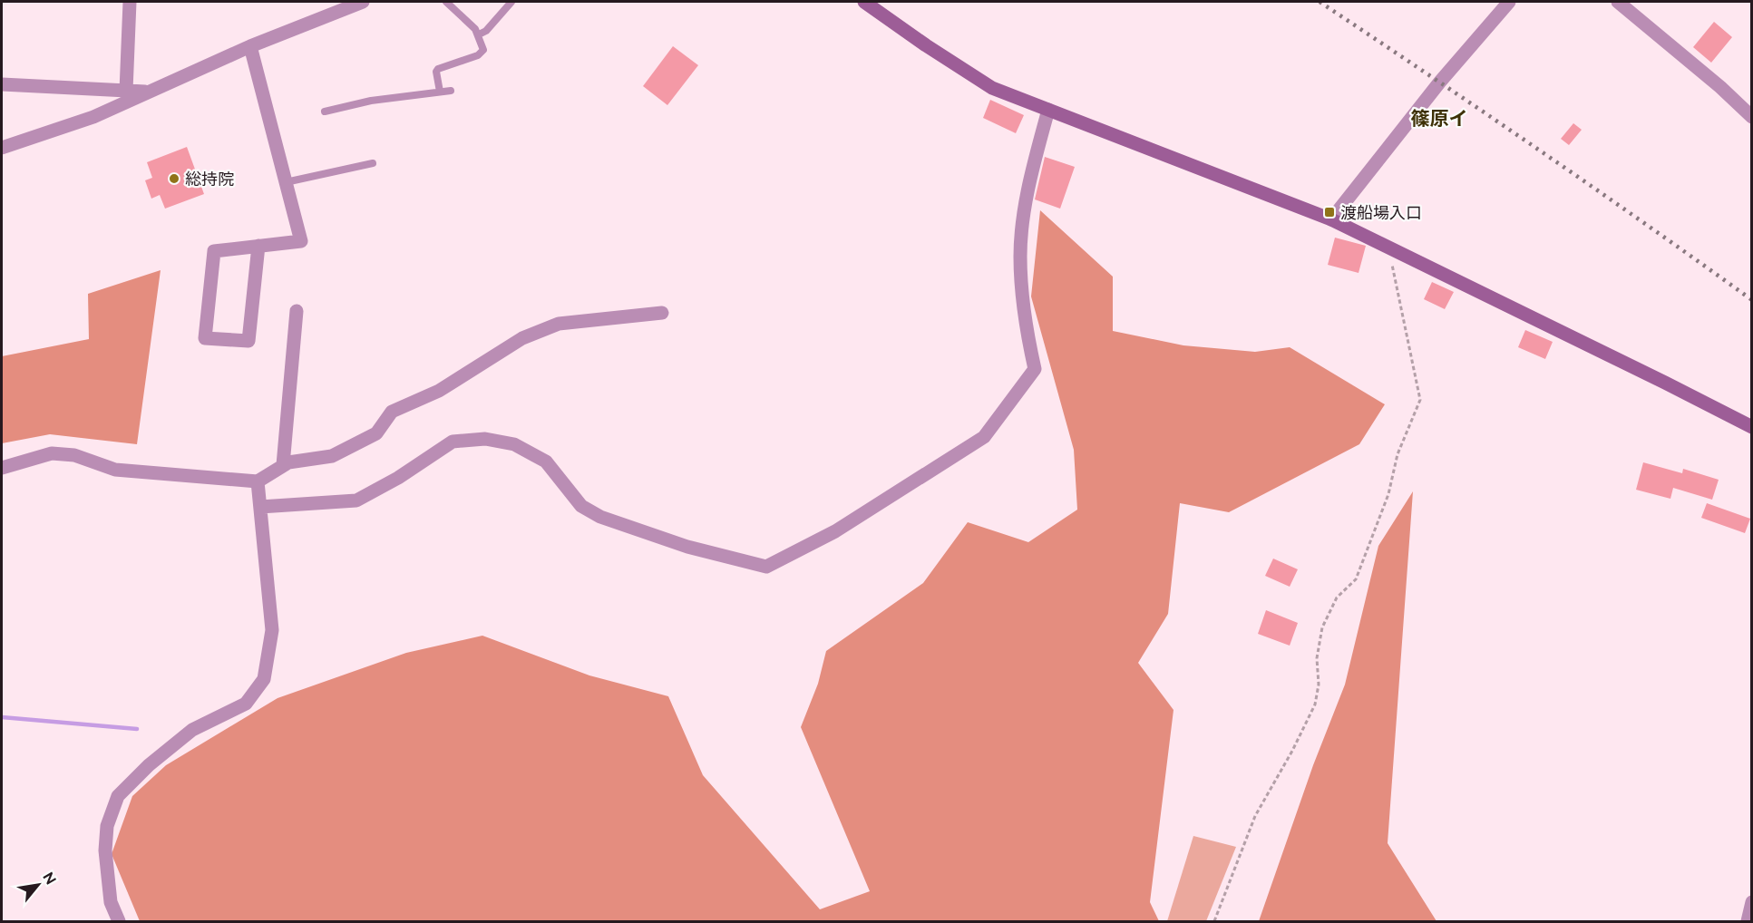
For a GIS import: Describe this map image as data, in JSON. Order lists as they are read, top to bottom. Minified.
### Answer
{"districts":["篠原イ"],"places":{"other":["総持院"],"transit":["渡船場入口"]},"north":"top right"}
